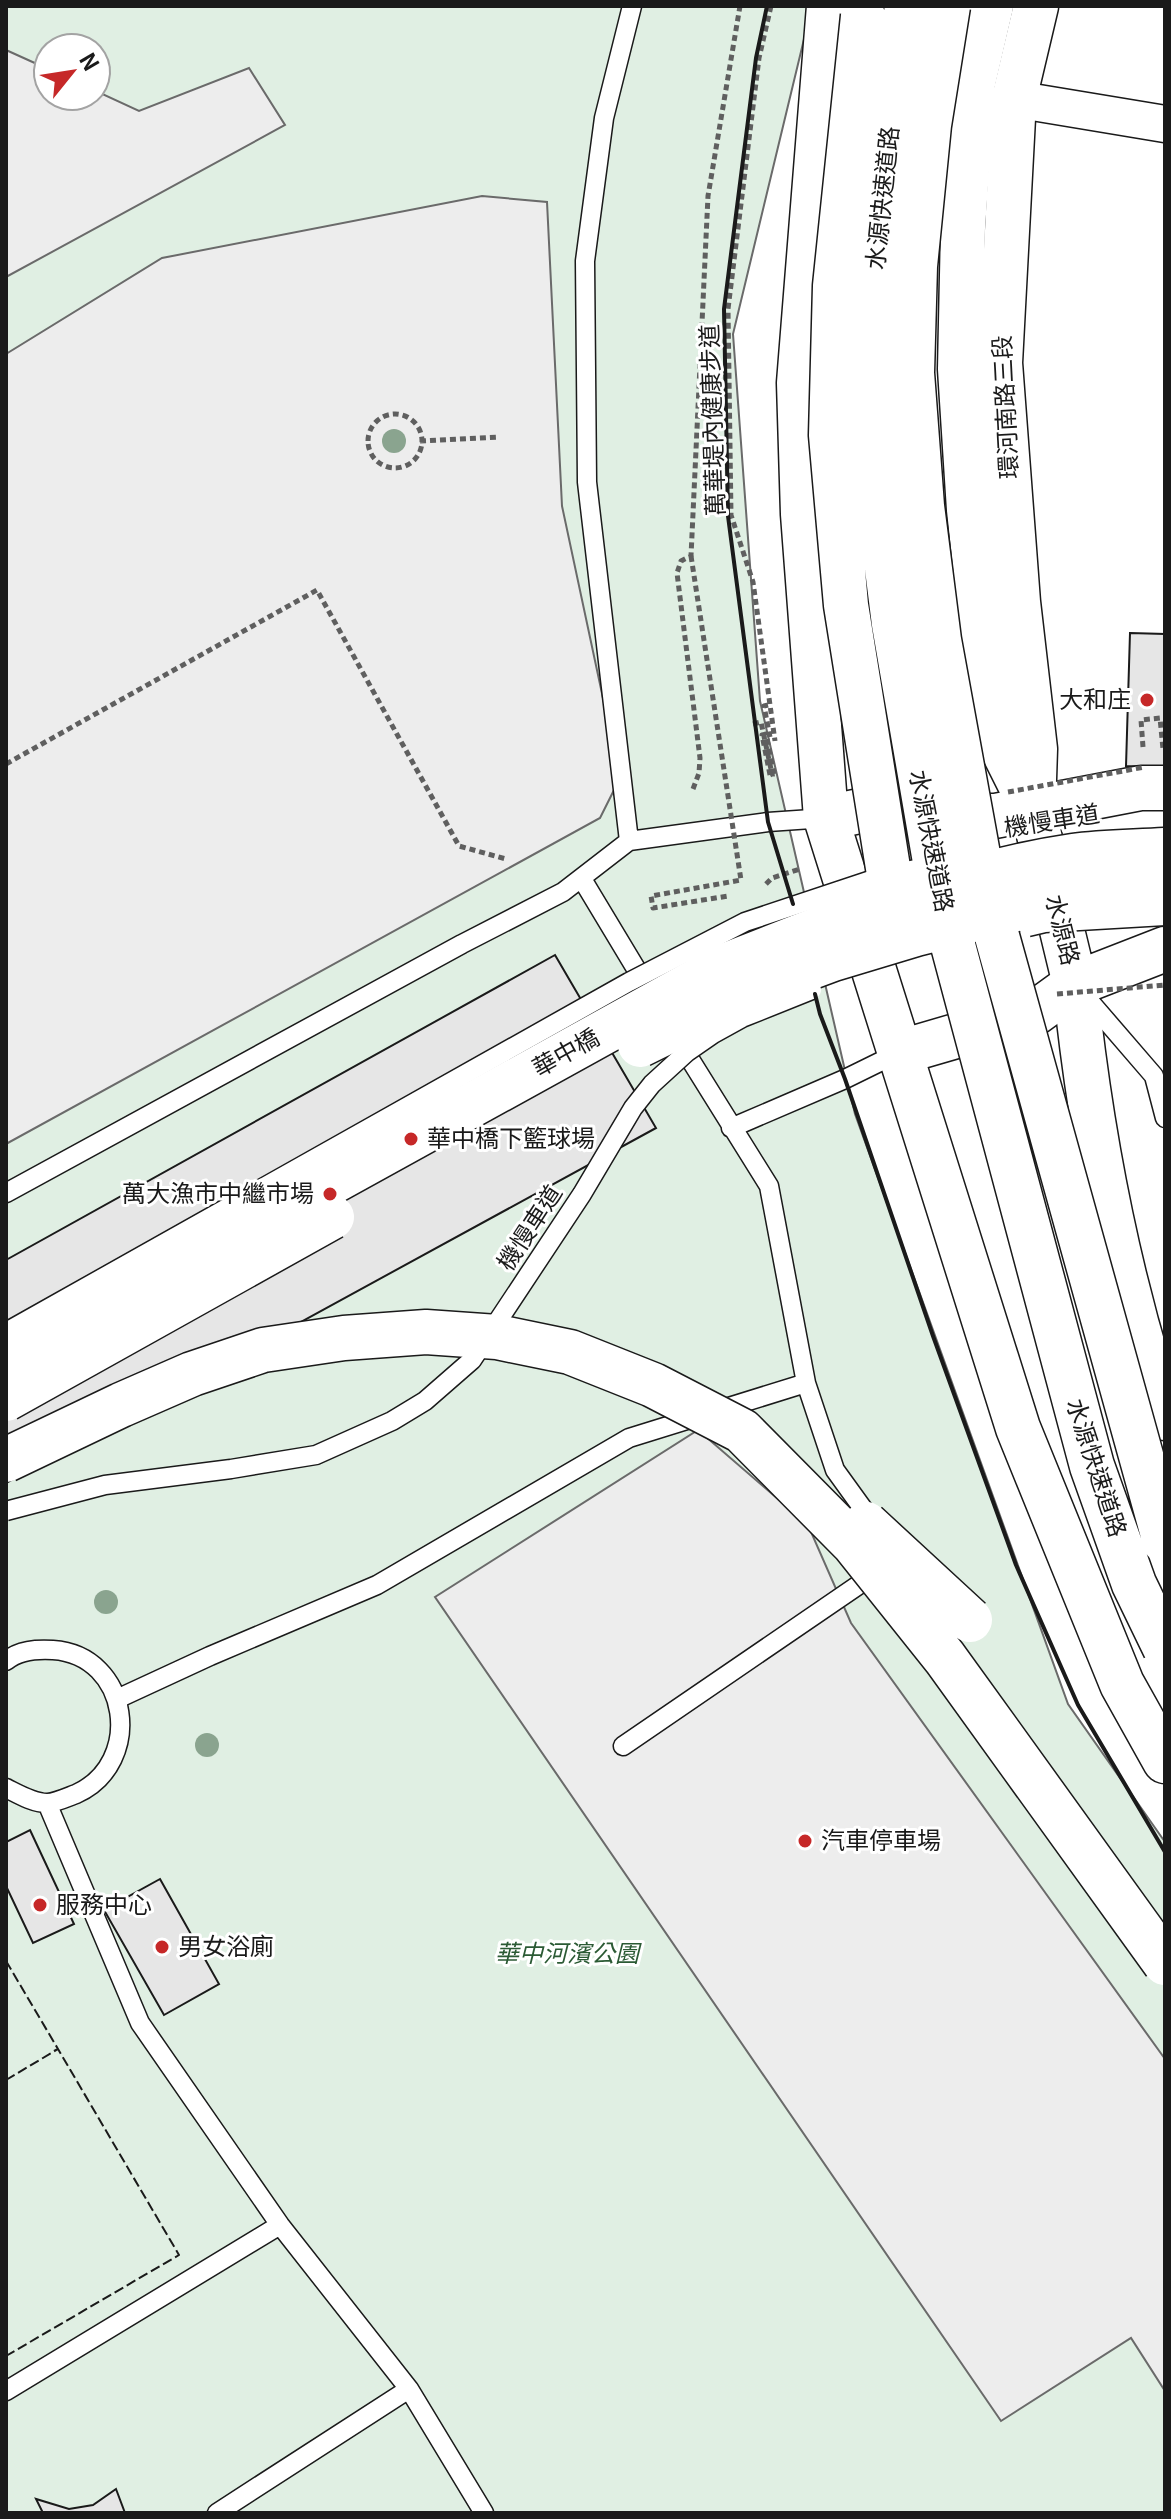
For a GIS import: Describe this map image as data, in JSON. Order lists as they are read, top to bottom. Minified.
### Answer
{"streets":{"main road":["水源快速道路","環河南路三段","水源路","華中橋"],"lane":["機慢車道"],"path":["萬華堤內健康步道"]},"crossings":[["環河南路三段","水源路"],["機慢車道","華中橋"]],"parks":["華中河濱公園"],"places":["大和庄","華中橋下籃球場","萬大漁市中繼市場","汽車停車場","服務中心","男女浴廁"],"north":"top right"}
